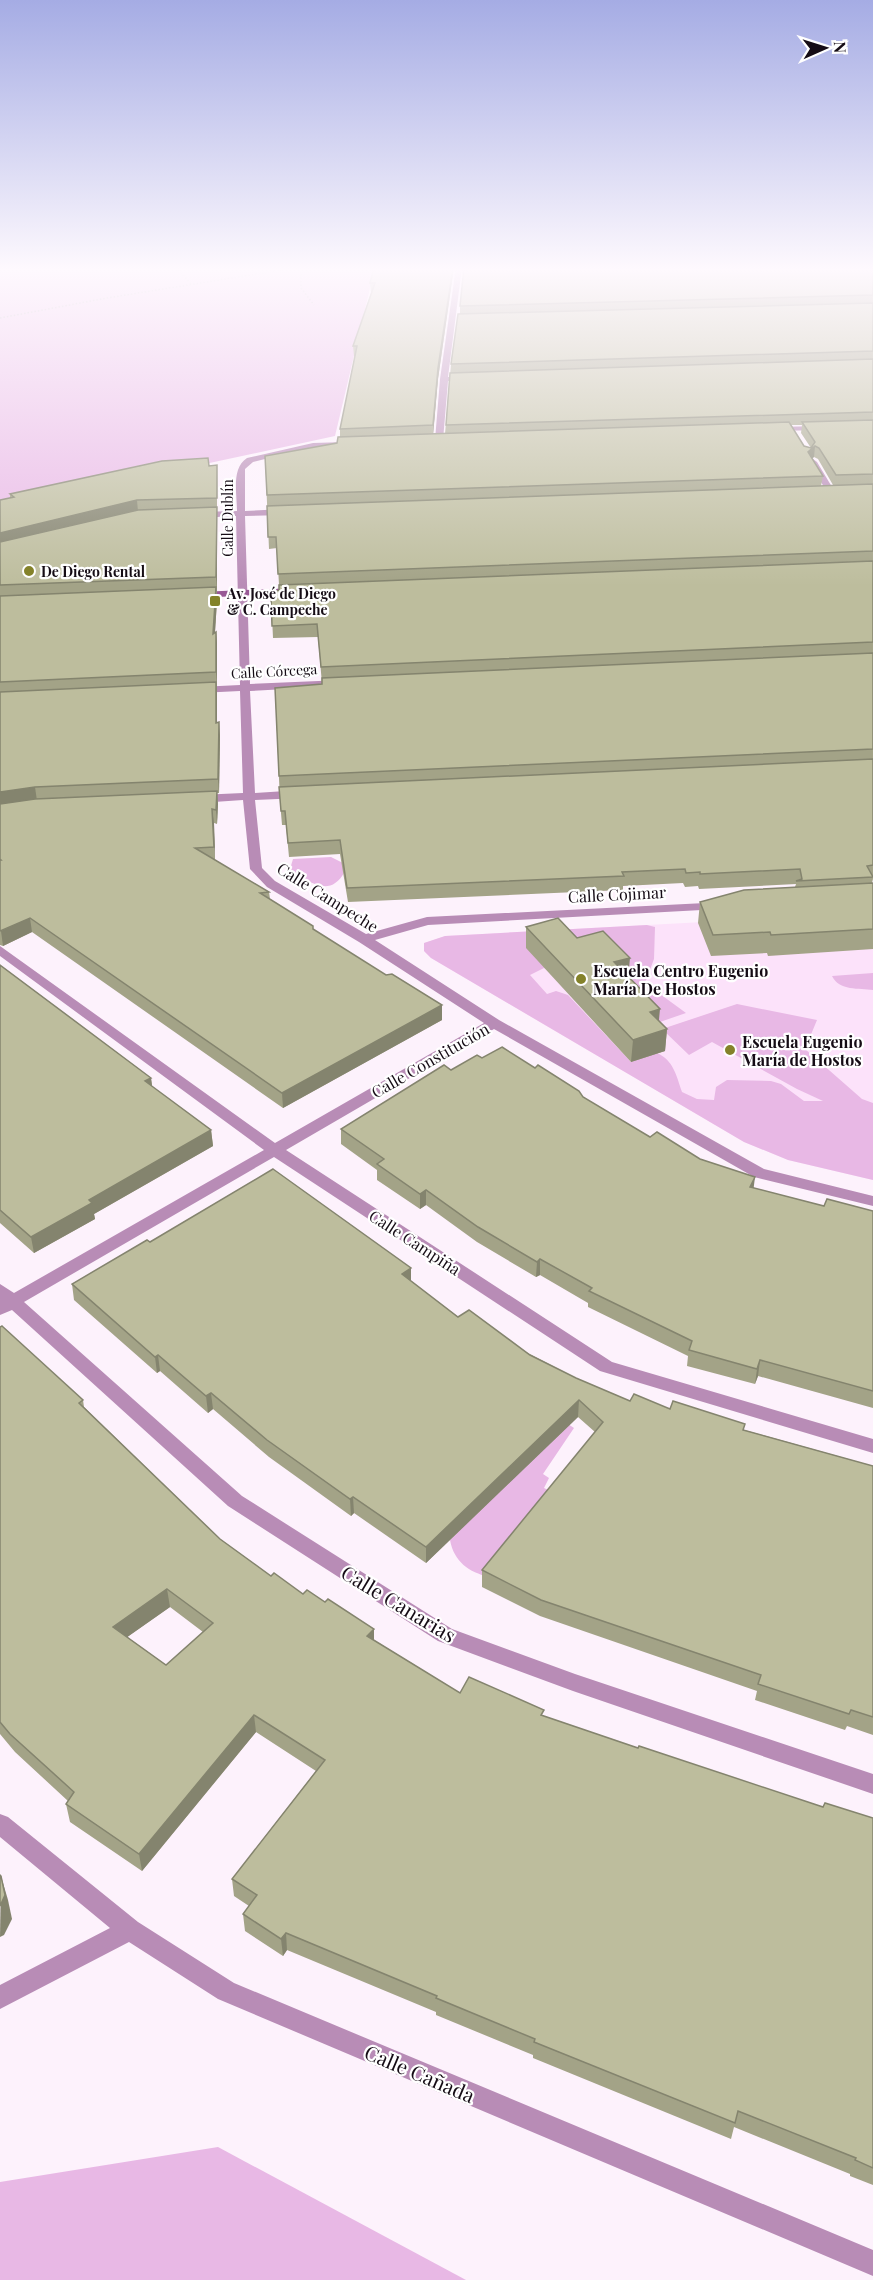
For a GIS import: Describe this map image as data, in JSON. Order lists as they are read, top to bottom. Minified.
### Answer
{"streets":{"street":["Calle Dublín","Calle Córcega","Calle Cojimar","Calle Campeche","Calle Constitución","Calle Campiña","Calle Canarias","Calle Cañada"]},"crossings":[["Calle Dublín","Calle Campeche"],["Calle Córcega","Calle Campeche"],["Calle Cojimar","Calle Campeche"],["Calle Campeche","Calle Constitución"],["Calle Constitución","Calle Campiña"],["Calle Constitución","Calle Canarias"]],"places":{"other":["De Diego Rental","Escuela Centro Eugenio María De Hostos","Escuela Eugenio María de Hostos"],"transit":["Av. José de Diego & C. Campeche"]},"north":"right"}
